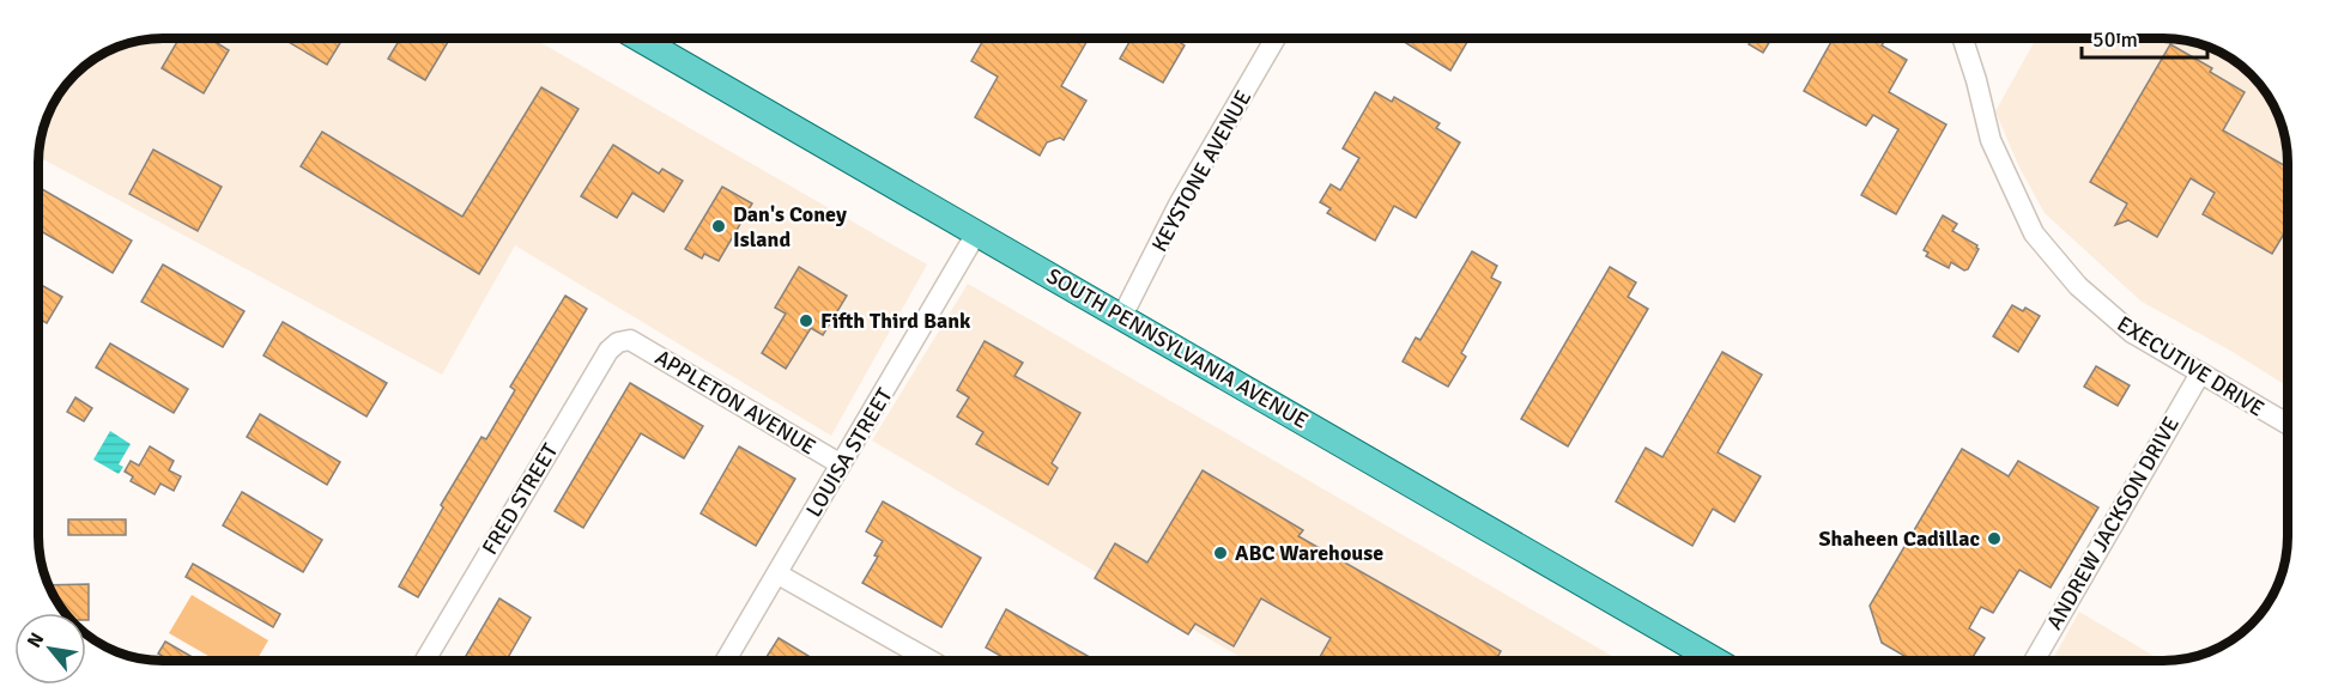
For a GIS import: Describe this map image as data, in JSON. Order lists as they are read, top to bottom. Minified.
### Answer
{"streets":{"main road":["SOUTH PENNSYLVANIA AVENUE"],"street":["KEYSTONE AVENUE","EXECUTIVE DRIVE","APPLETON AVENUE","LOUISA STREET","FRED STREET","ANDREW JACKSON DRIVE"]},"crossings":[["KEYSTONE AVENUE","SOUTH PENNSYLVANIA AVENUE"],["SOUTH PENNSYLVANIA AVENUE","LOUISA STREET"],["EXECUTIVE DRIVE","ANDREW JACKSON DRIVE"],["APPLETON AVENUE","LOUISA STREET"],["APPLETON AVENUE","FRED STREET"]],"places":["Dan's Coney Island","Fifth Third Bank","Shaheen Cadillac","ABC Warehouse"],"scale_bar":"50 m","north":"top left"}
